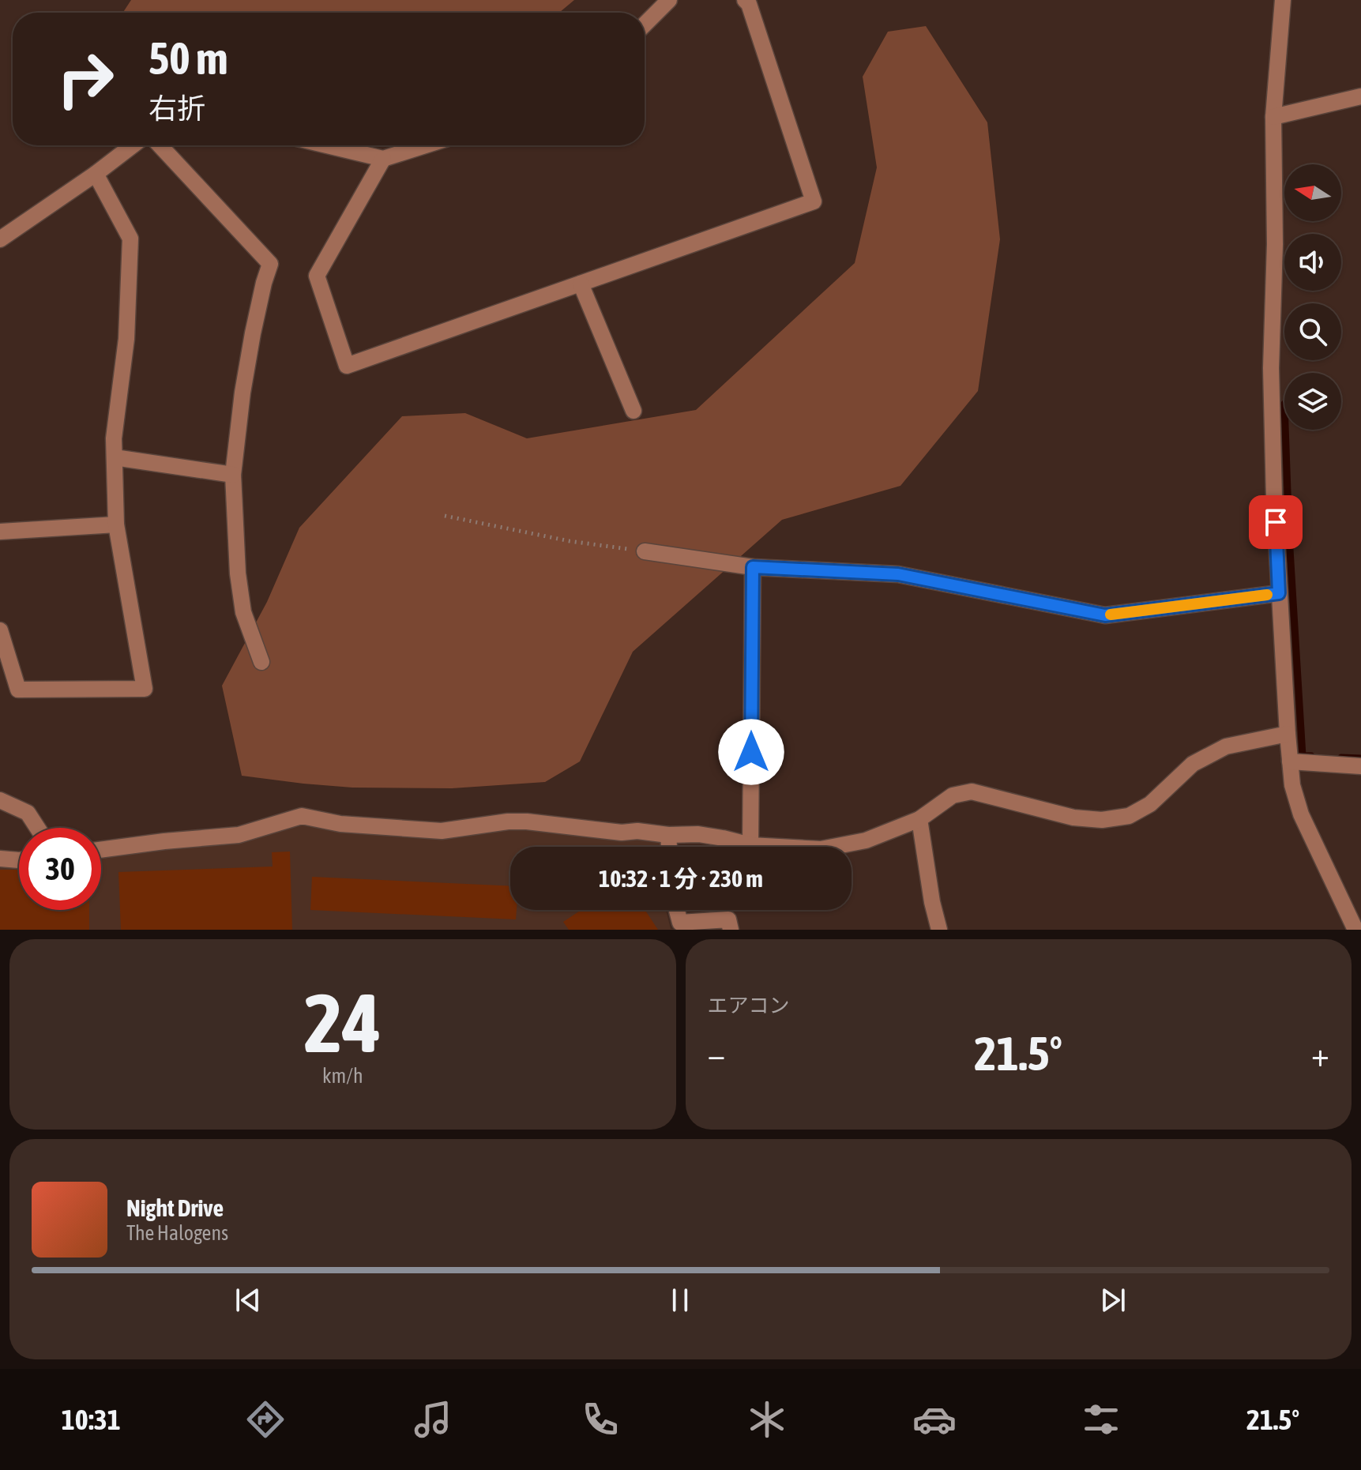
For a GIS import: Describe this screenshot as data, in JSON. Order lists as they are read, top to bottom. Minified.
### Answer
{"north":"left","page":{"turn":["50 m","右折"],"limit":"30","trip":"10:32 · 1 分 · 230 m","tile":[["24","km/h"],"エアコン"],"heat":["−","21.5°","+"],"song":["Night Drive","The Halogens"],"tabs":["10:31","21.5°"]}}
